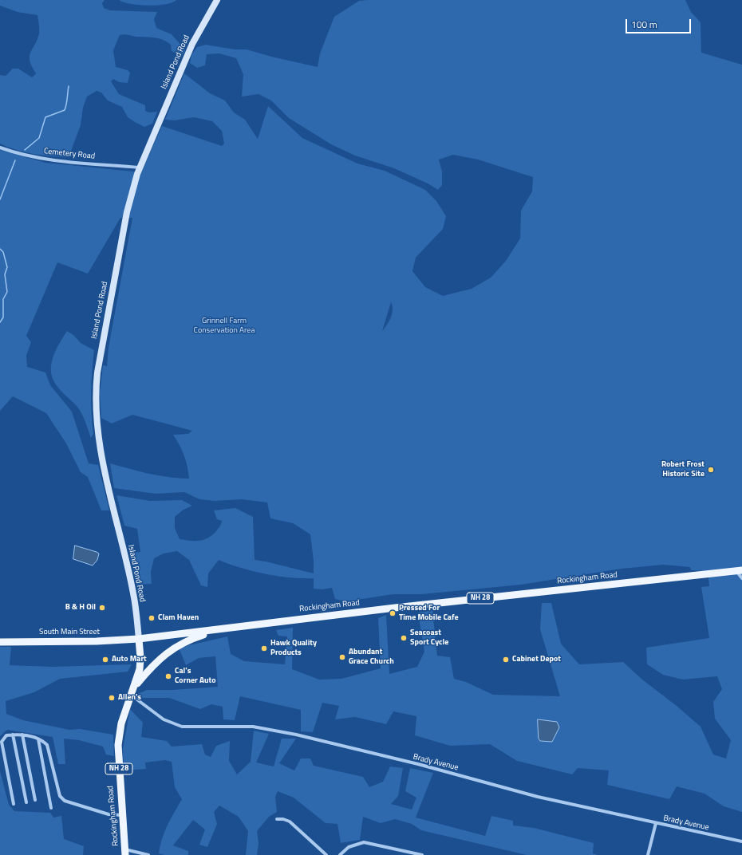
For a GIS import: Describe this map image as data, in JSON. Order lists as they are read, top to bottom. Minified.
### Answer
{"streets":{"main road":["Rockingham Road","NH 28","South Main Street"],"street":["Island Pond Road","Cemetery Road","Brady Avenue"]},"crossings":[["Island Pond Road","Cemetery Road"],["Island Pond Road","Rockingham Road"],["Island Pond Road","South Main Street"],["Rockingham Road","NH 28"],["Rockingham Road","South Main Street"],["Rockingham Road","Brady Avenue"]],"parks":["Grinnell Farm Conservation Area"],"places":["Robert Frost Historic Site","B & H Oil","Pressed For Time Mobile Cafe","Clam Haven","Seacoast Sport Cycle","Hawk Quality Products","Abundant Grace Church","Auto Mart","Cabinet Depot","Cal's Corner Auto","Allen's"],"scale_bar":"100 m"}
